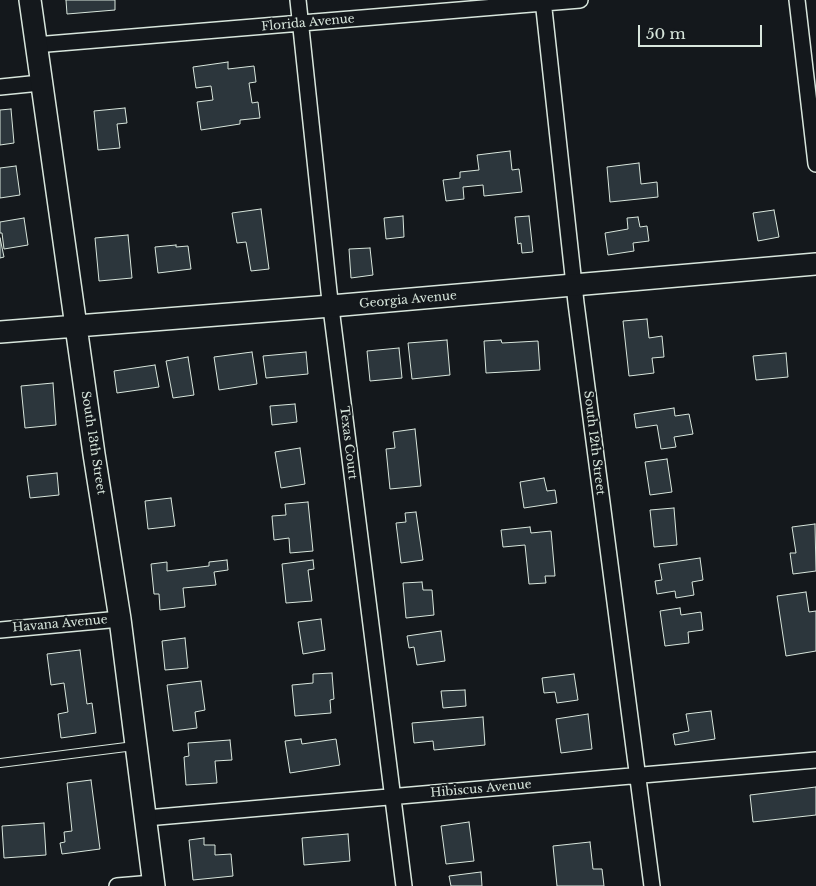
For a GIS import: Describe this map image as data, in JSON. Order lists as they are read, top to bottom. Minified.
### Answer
{"streets":{"street":["Florida Avenue","Georgia Avenue","South 13th Street","Texas Court","South 12th Street","Havana Avenue","Hibiscus Avenue"]},"crossings":[["Florida Avenue","South 13th Street"],["Florida Avenue","Texas Court"],["Florida Avenue","South 12th Street"],["Georgia Avenue","South 13th Street"],["Georgia Avenue","Texas Court"],["Georgia Avenue","South 12th Street"],["South 13th Street","Havana Avenue"],["South 13th Street","Hibiscus Avenue"],["Texas Court","Hibiscus Avenue"],["South 12th Street","Hibiscus Avenue"]],"scale_bar":"50 m"}
